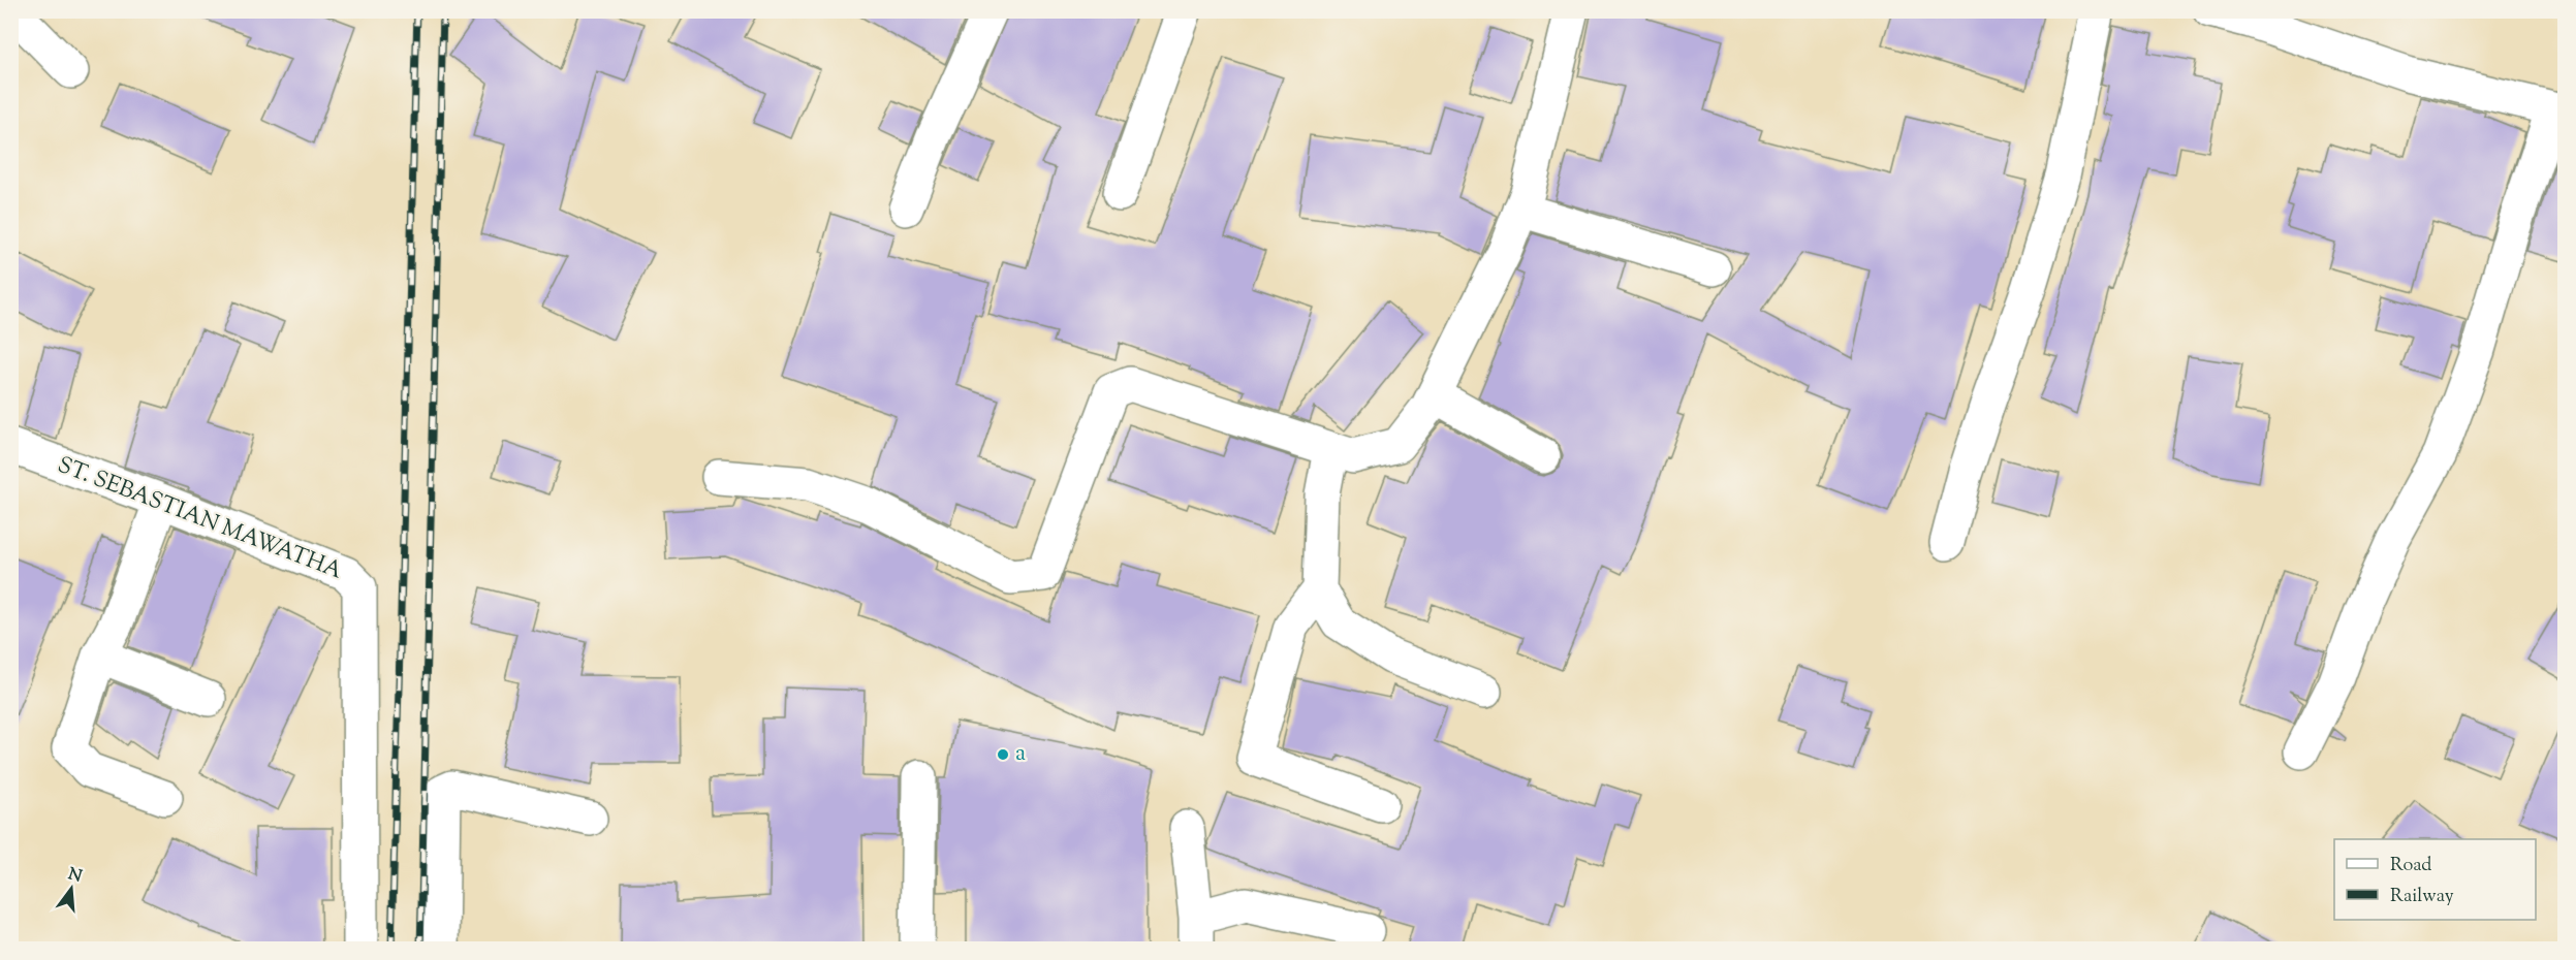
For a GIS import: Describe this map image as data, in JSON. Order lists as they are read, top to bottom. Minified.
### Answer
{"streets":{"street":["ST. SEBASTIAN MAWATHA"]},"places":["a"],"legend":["Road","Railway"],"north":"top"}
